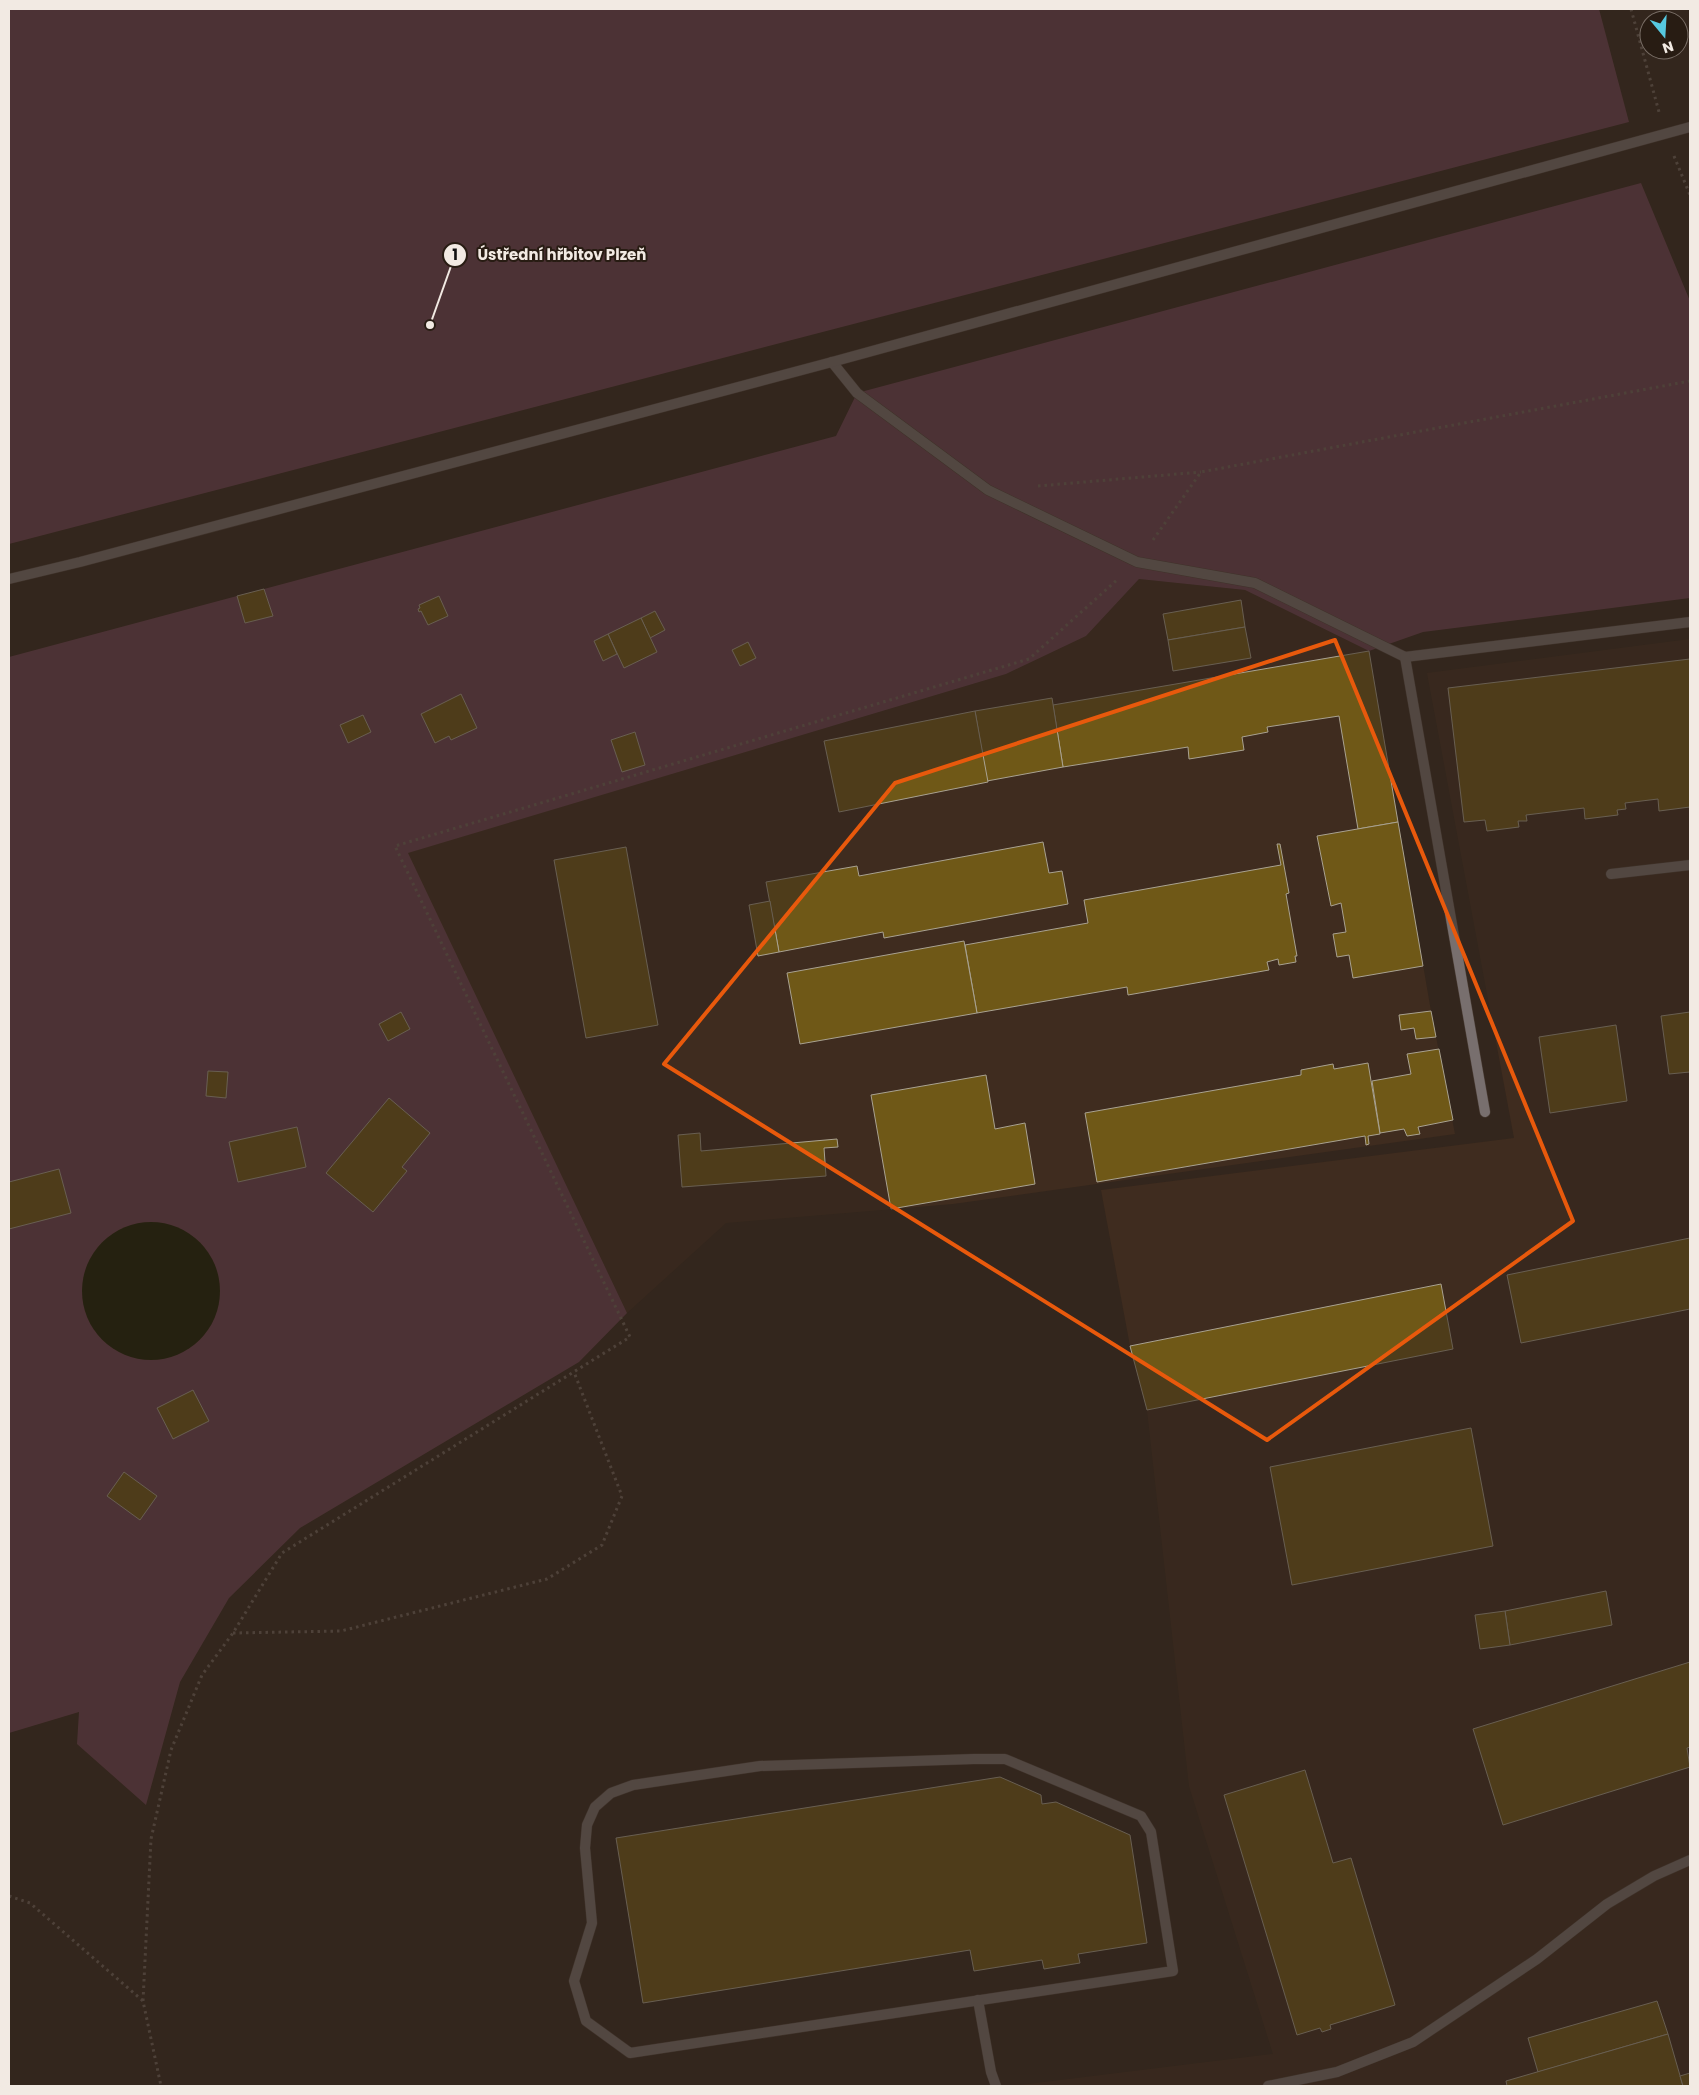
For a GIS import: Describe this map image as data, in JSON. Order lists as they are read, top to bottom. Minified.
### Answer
{"places":["Ústřední hřbitov Plzeň"],"north":"bottom"}
